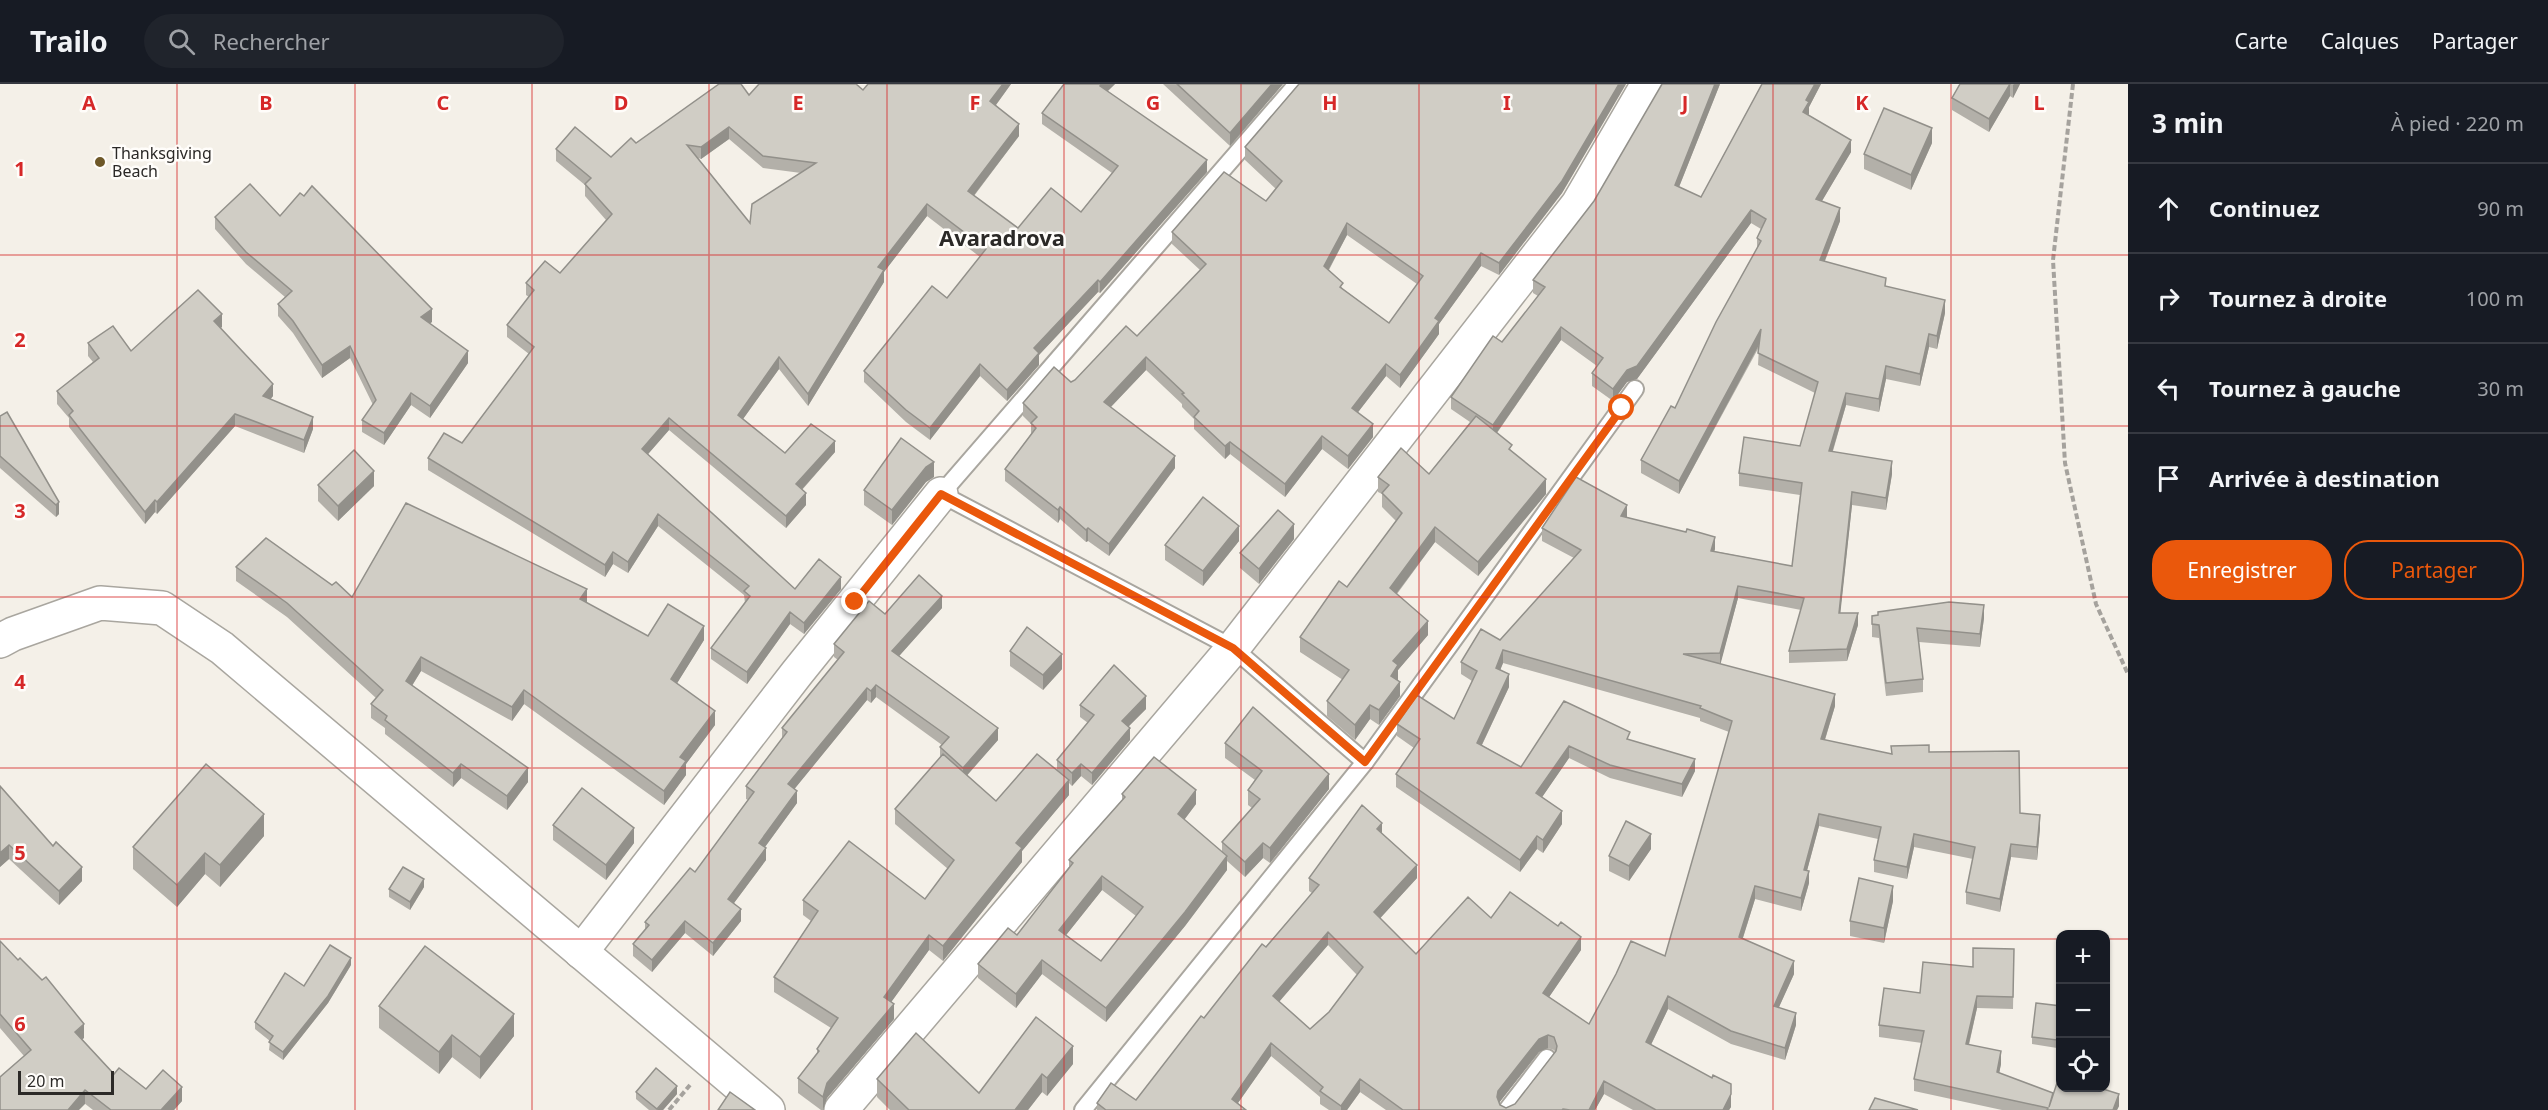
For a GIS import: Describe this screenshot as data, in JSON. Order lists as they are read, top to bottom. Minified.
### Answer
{"districts":["Avaradrova"],"places":["Thanksgiving Beach"],"scale_bar":"20 m","page":{"header":"Trailo","search":"Rechercher","nav":["Carte","Calques","Partager"],"heading":["3 min","À pied · 220 m"],"list":[["Continuez","90 m"],["Tournez à droite","100 m"],["Tournez à gauche","30 m"],"Arrivée à destination"],"buttons":["Enregistrer","Partager"],"map_buttons":["+","−"],"scale":"20 m"},"grid":{"columns":["A","B","C","D","E","F","G","H","I","J","K","L"],"rows":["1","2","3","4","5","6"]}}
